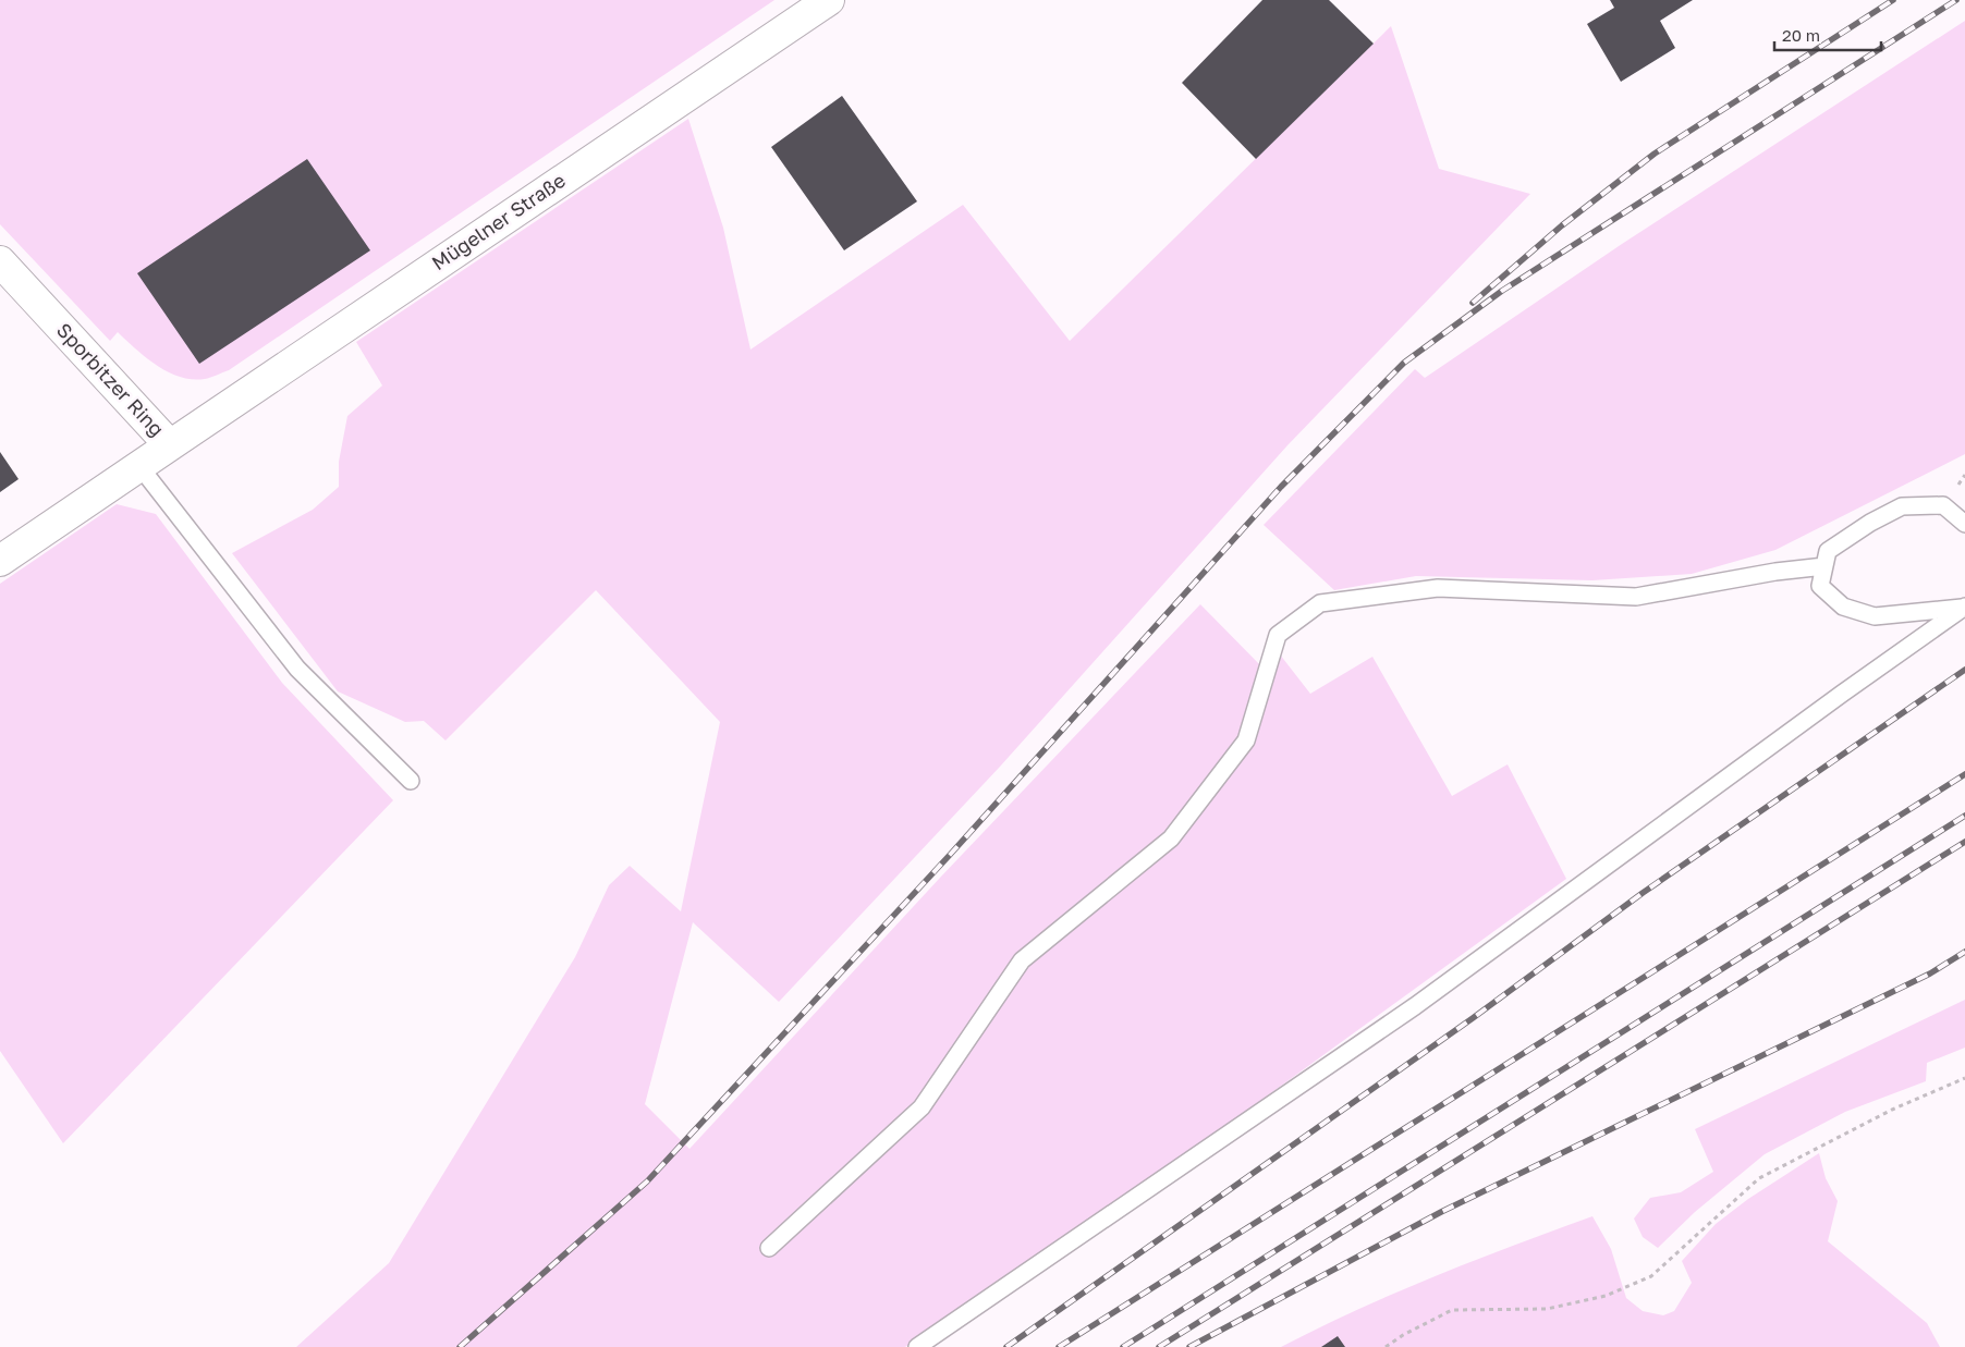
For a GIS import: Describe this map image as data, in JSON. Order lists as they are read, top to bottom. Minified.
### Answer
{"streets":{"street":["Mügelner Straße","Sporbitzer Ring"]},"crossings":[["Mügelner Straße","Sporbitzer Ring"]],"scale_bar":"20 m"}
